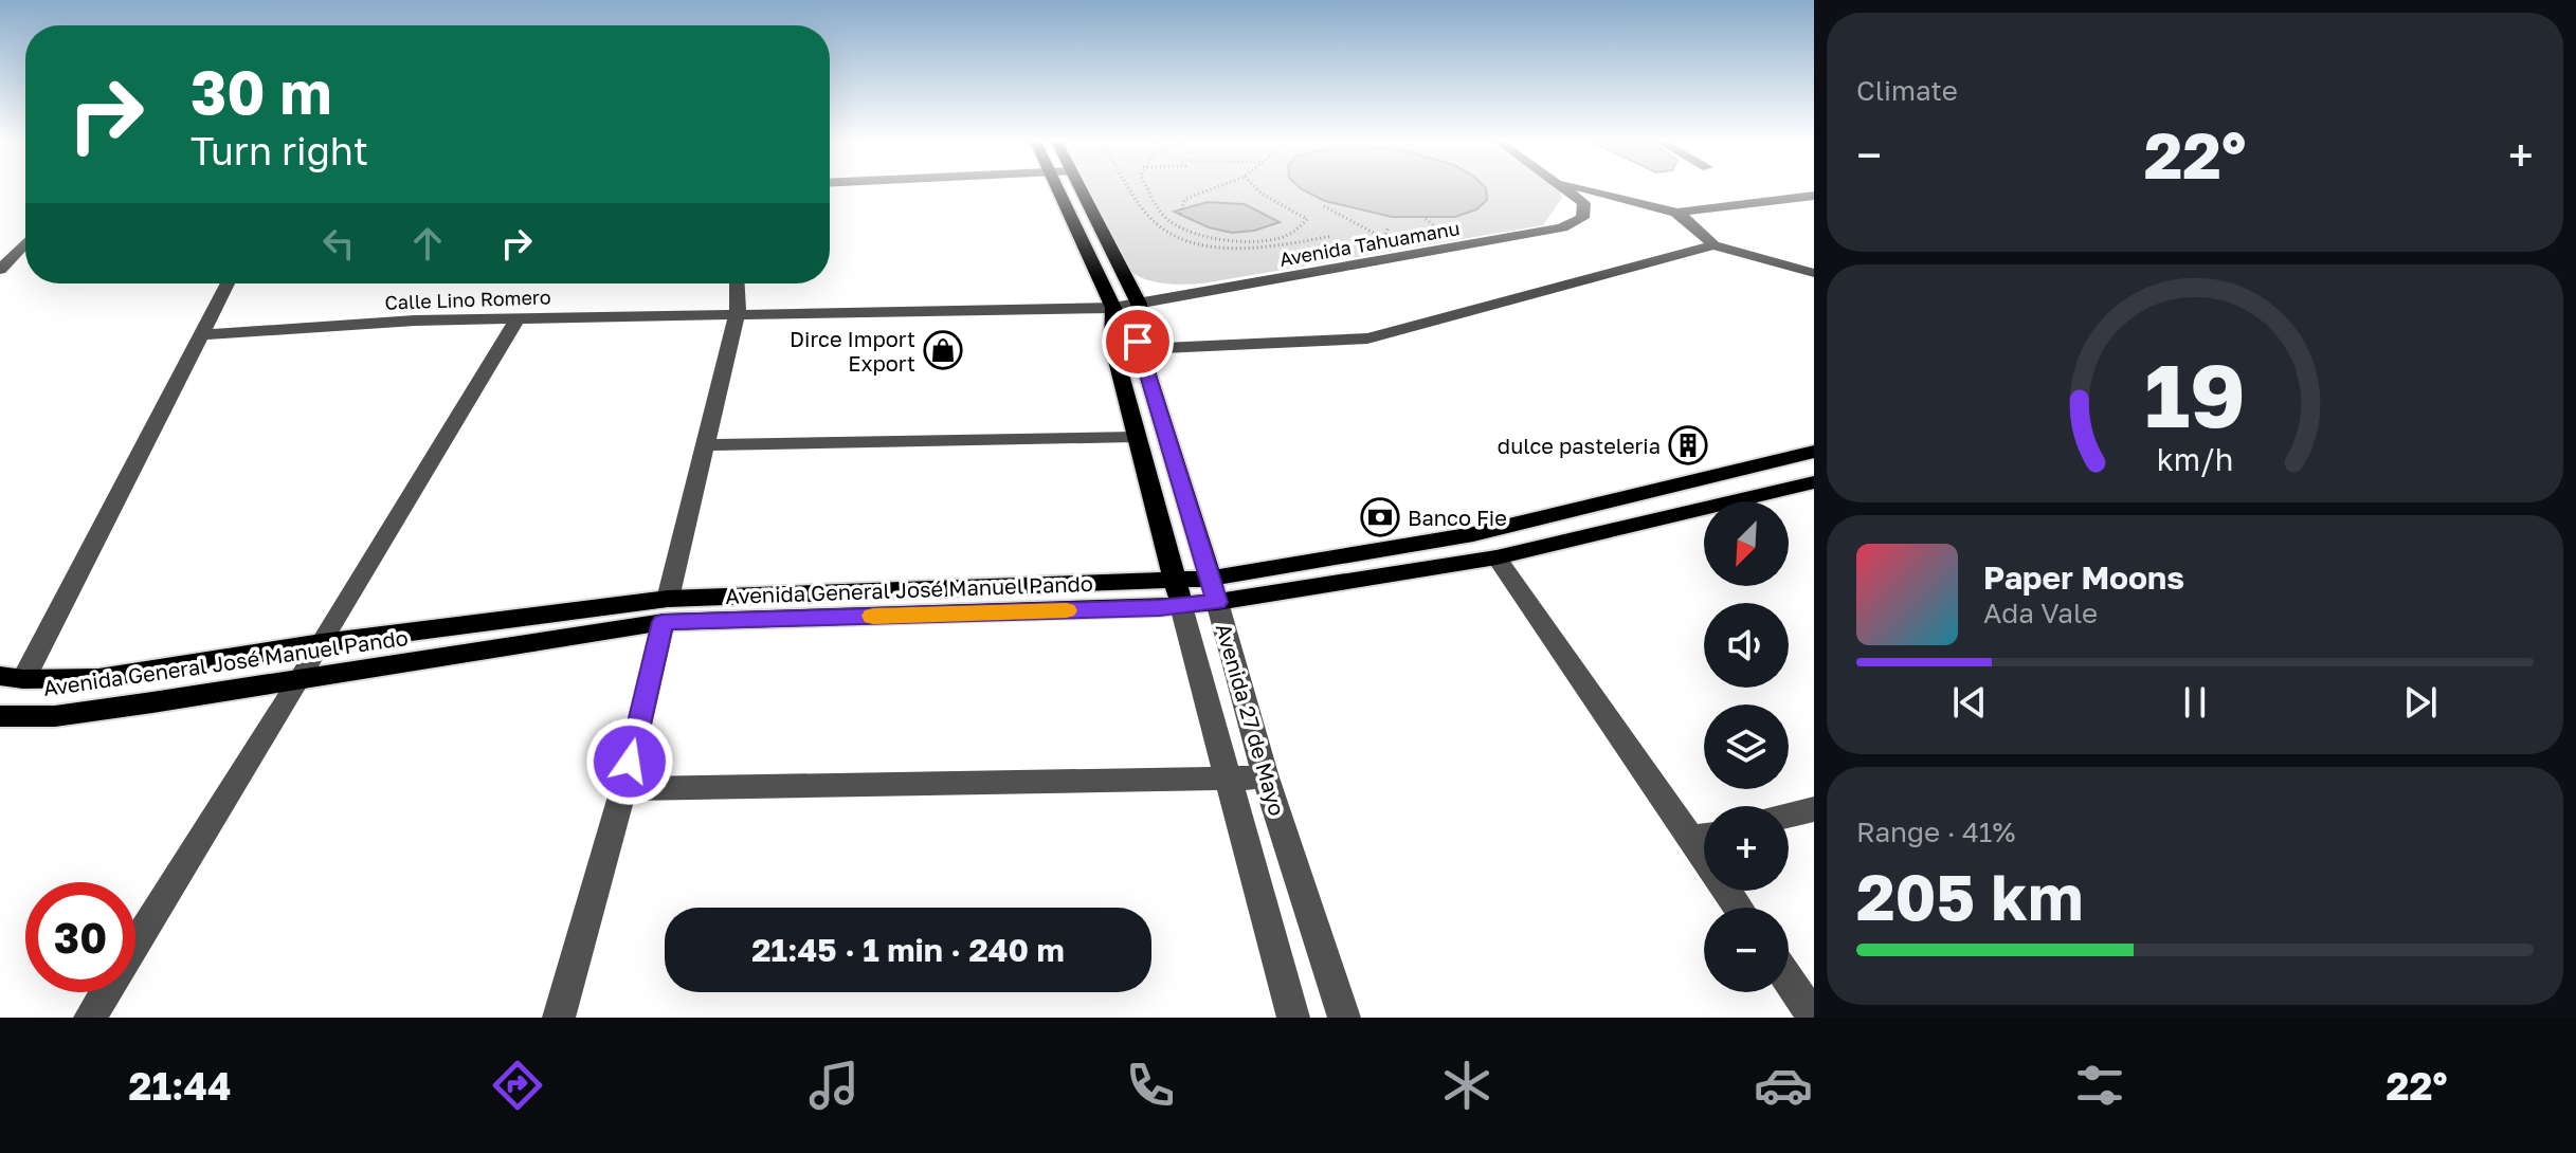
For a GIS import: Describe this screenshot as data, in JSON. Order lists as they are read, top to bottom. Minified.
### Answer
{"streets":{"main road":["Avenida General José Manuel Pando","Avenida 27 de Mayo"],"street":["Avenida Tahuamanu","Calle Lino Romero"]},"crossings":[["Avenida Tahuamanu","Calle Lino Romero"],["Avenida Tahuamanu","Avenida 27 de Mayo"],["Calle Lino Romero","Avenida 27 de Mayo"],["Avenida General José Manuel Pando","Avenida 27 de Mayo"]],"places":{"shop":["Dirce Import Export"],"building":["dulce pasteleria"],"bank":["Banco Fie"]},"north":"bottom left","page":{"tile":["Climate",["Range · 41%","205 km"]],"turn":["30 m","Turn right"],"heat":["−","22°","+"],"map_buttons":["+","−"],"song":["Paper Moons","Ada Vale"],"limit":"30","trip":"21:45 · 1 min · 240 m","tabs":["21:44","22°"],"gauge":["19","km/h"]}}
